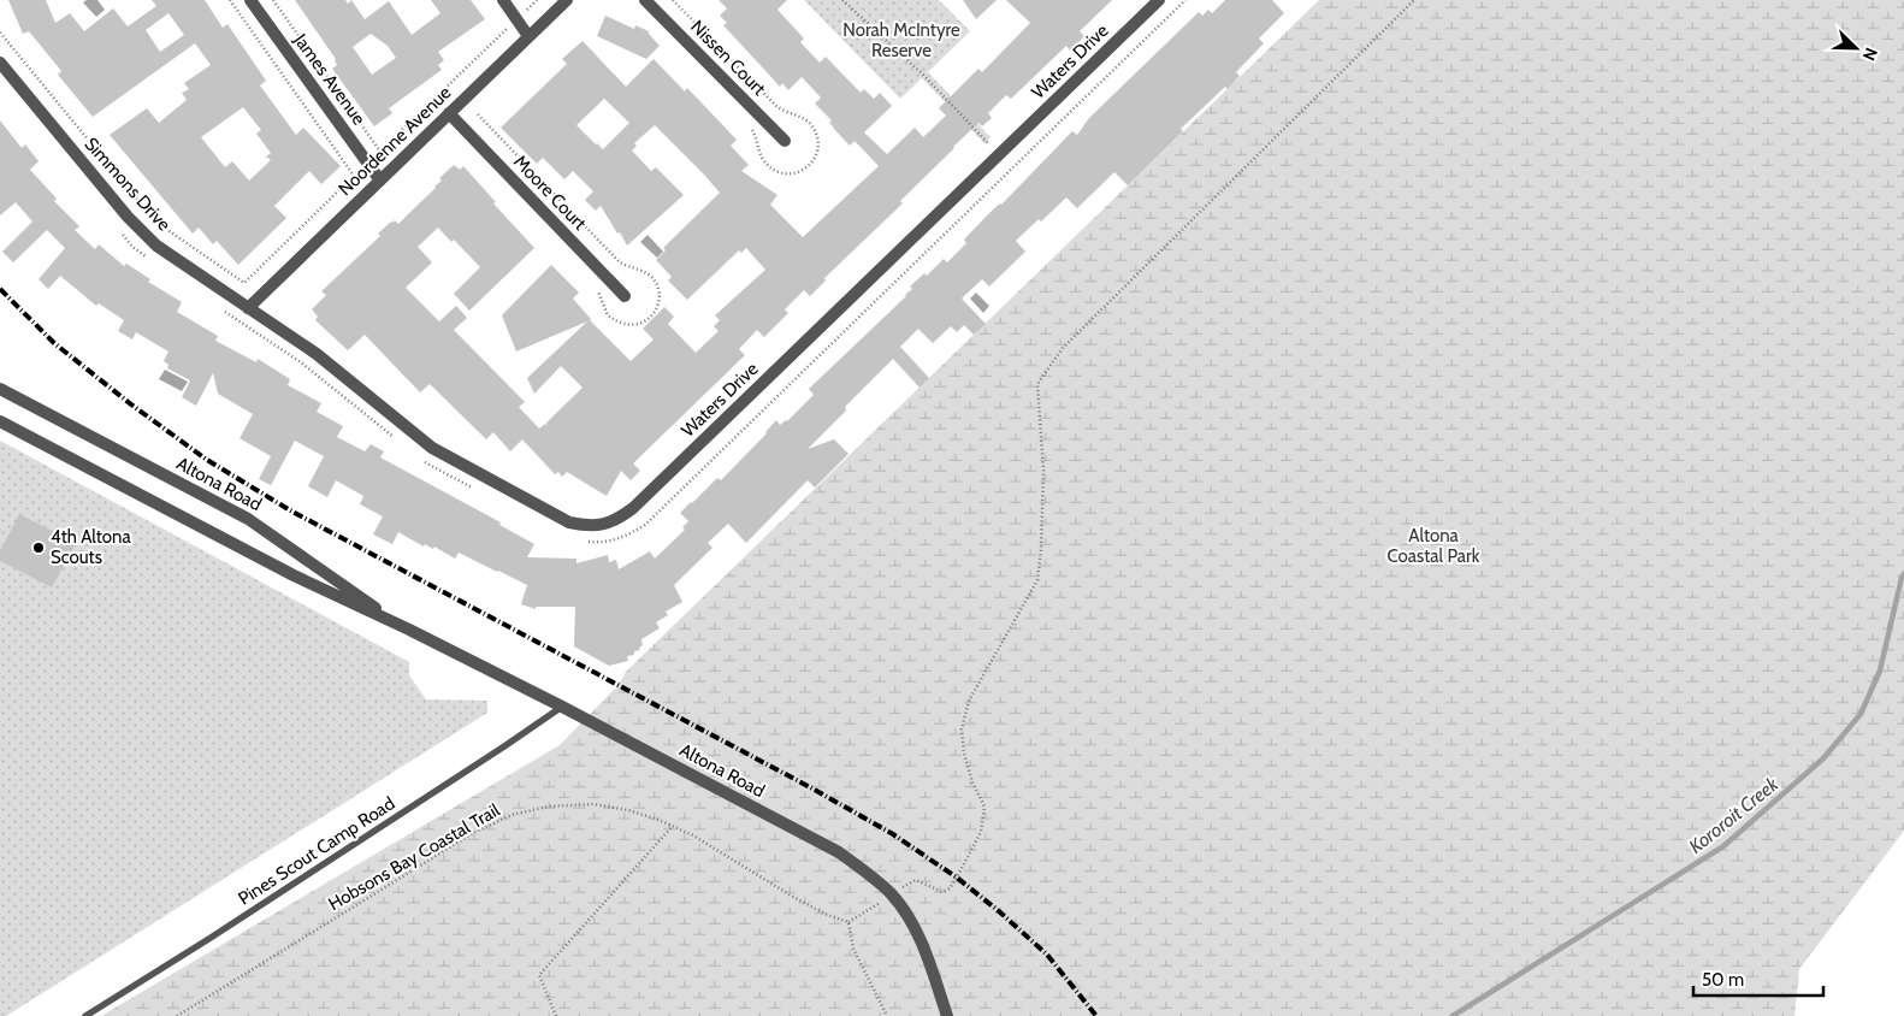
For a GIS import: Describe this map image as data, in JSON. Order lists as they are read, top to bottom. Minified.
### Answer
{"streets":{"street":["Nissen Court","Waters Drive","James Avenue","Noordenne Avenue","Simmons Drive","Moore Court","Altona Road"],"lane":["Pines Scout Camp Road"],"path":["Hobsons Bay Coastal Trail"]},"crossings":[["Waters Drive","Noordenne Avenue"],["Waters Drive","Simmons Drive"],["James Avenue","Noordenne Avenue"],["Noordenne Avenue","Simmons Drive"],["Noordenne Avenue","Moore Court"],["Altona Road","Pines Scout Camp Road"]],"water":["Kororoit Creek"],"parks":["Norah McIntyre Reserve","Altona Coastal Park"],"places":["4th Altona Scouts"],"scale_bar":"50 m","north":"bottom right"}
